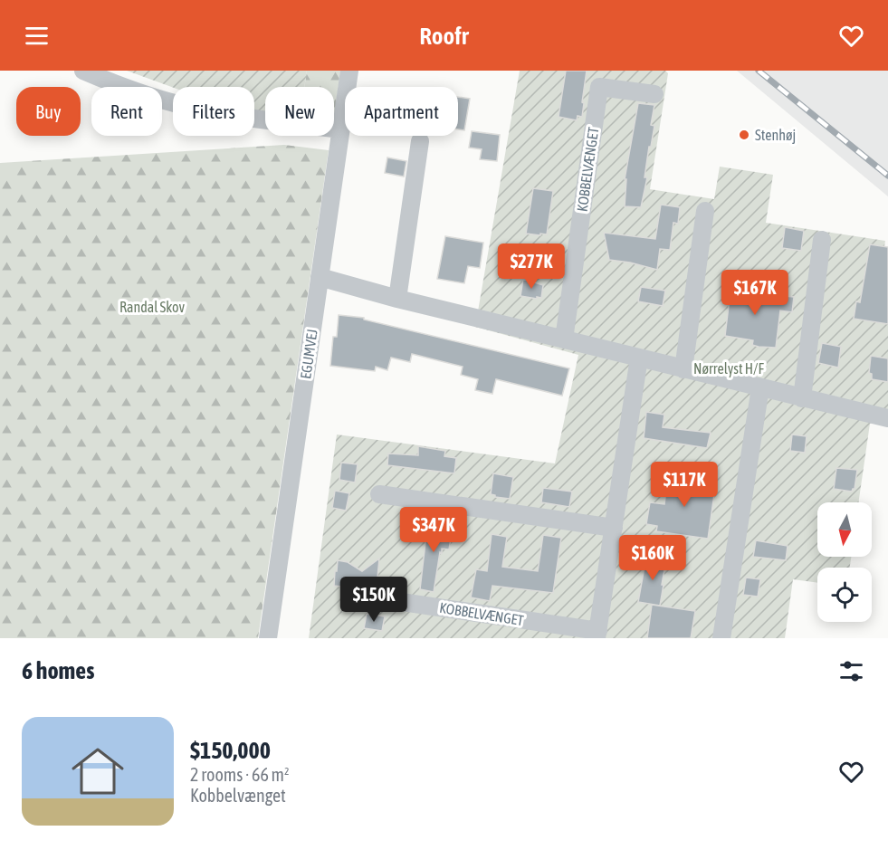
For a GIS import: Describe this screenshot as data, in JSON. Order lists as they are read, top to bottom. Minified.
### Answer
{"streets":{"street":["KOBBELVÆNGET","EGUMVEJ"]},"parks":["Randal Skov","Nørrelyst H/F"],"places":["Stenhøj"],"north":"bottom","page":{"header":"Roofr","chip":["Buy","Rent","Filters","New","Apartment"],"price":["$277K","$167K","$117K","$347K","$160K","$150K"],"heading":"6 homes","list":[{"name":"$150,000","note":"2 rooms · 66 m² · Kobbelvænget"}]}}
